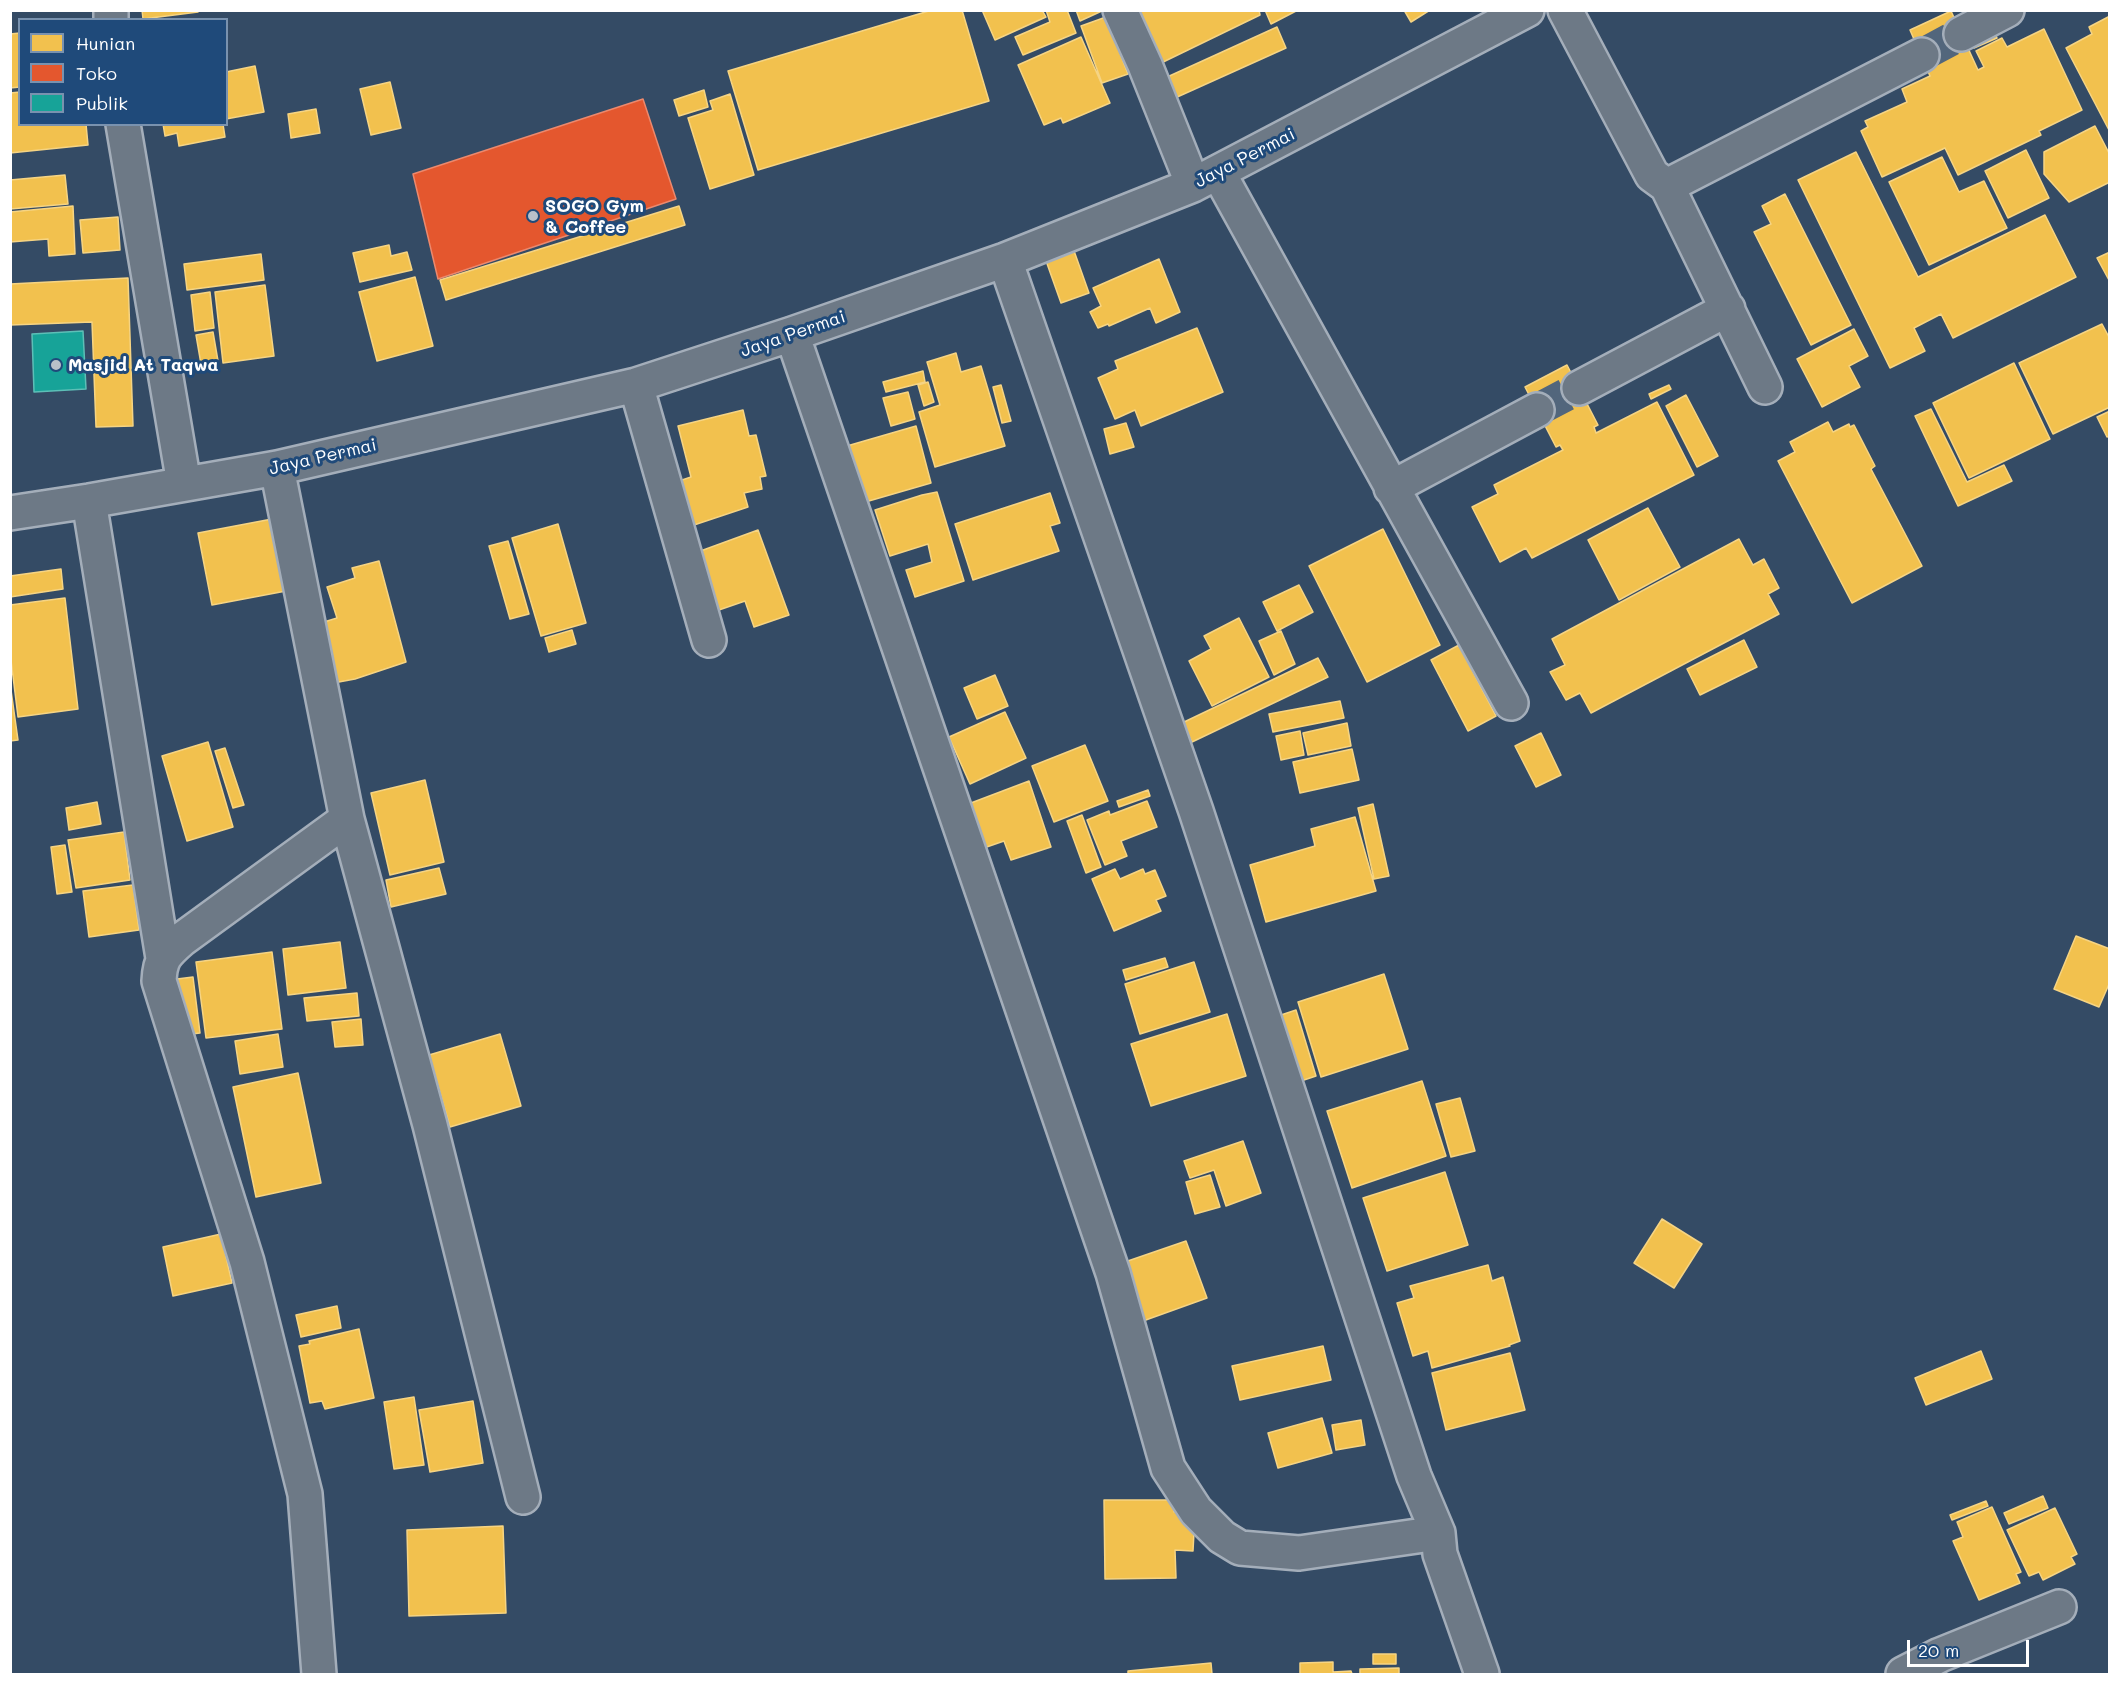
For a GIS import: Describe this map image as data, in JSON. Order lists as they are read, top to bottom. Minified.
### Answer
{"streets":{"street":["Jaya Permai"]},"places":["SOGO Gym & Coffee","Masjid At Taqwa"],"legend":["Hunian","Toko","Publik"],"scale_bar":"20 m"}
